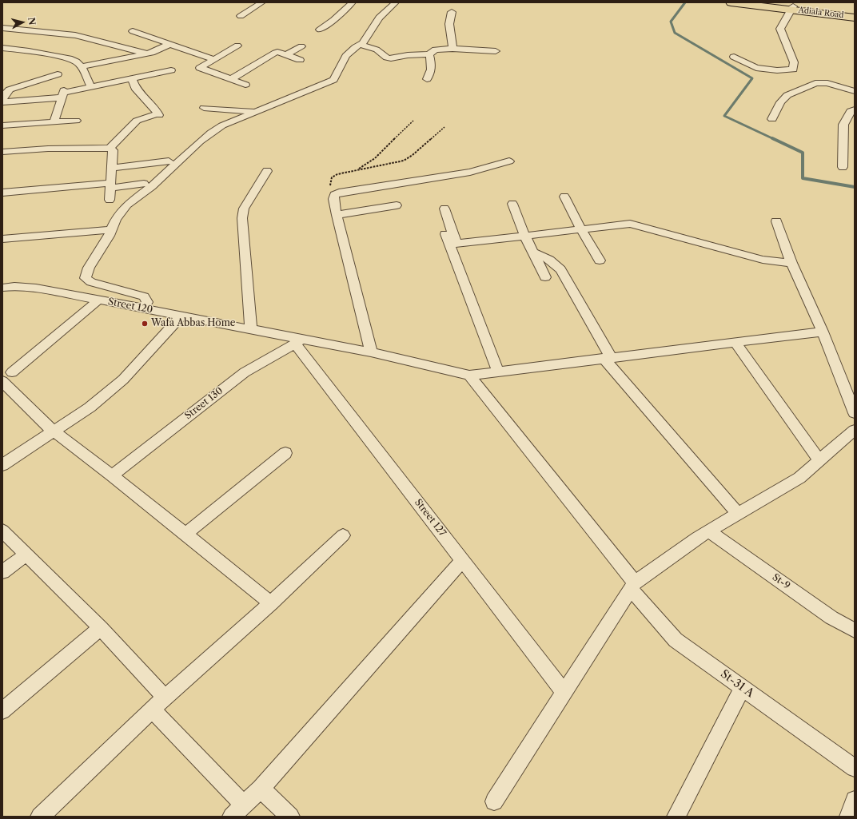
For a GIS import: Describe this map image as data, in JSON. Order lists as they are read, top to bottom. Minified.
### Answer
{"streets":{"main road":["Adiala Road"],"street":["Street 120","Street 130","Street 127","St-9","St-31 A"]},"crossings":[["Street 120","Street 130"],["Street 120","Street 127"],["Street 120","St-31 A"],["Street 130","Street 127"]],"places":["Wafa Abbas Home"],"north":"right"}
